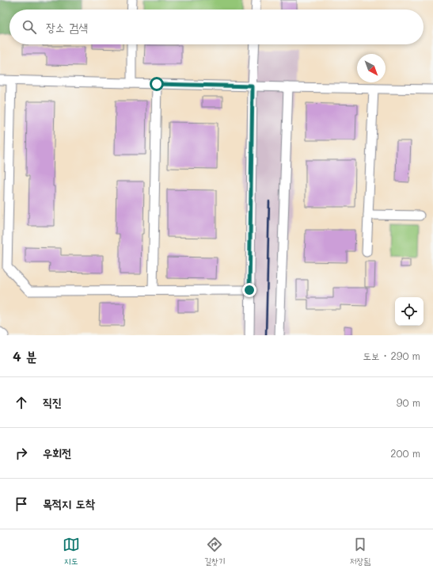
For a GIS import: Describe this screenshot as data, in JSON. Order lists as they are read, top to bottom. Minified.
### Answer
{"north":"bottom right","page":{"search":"장소 검색","heading":["4 분","도보 · 290 m"],"list":[["직진","90 m"],["우회전","200 m"],"목적지 도착"],"nav":["지도","길찾기","저장됨"]}}
